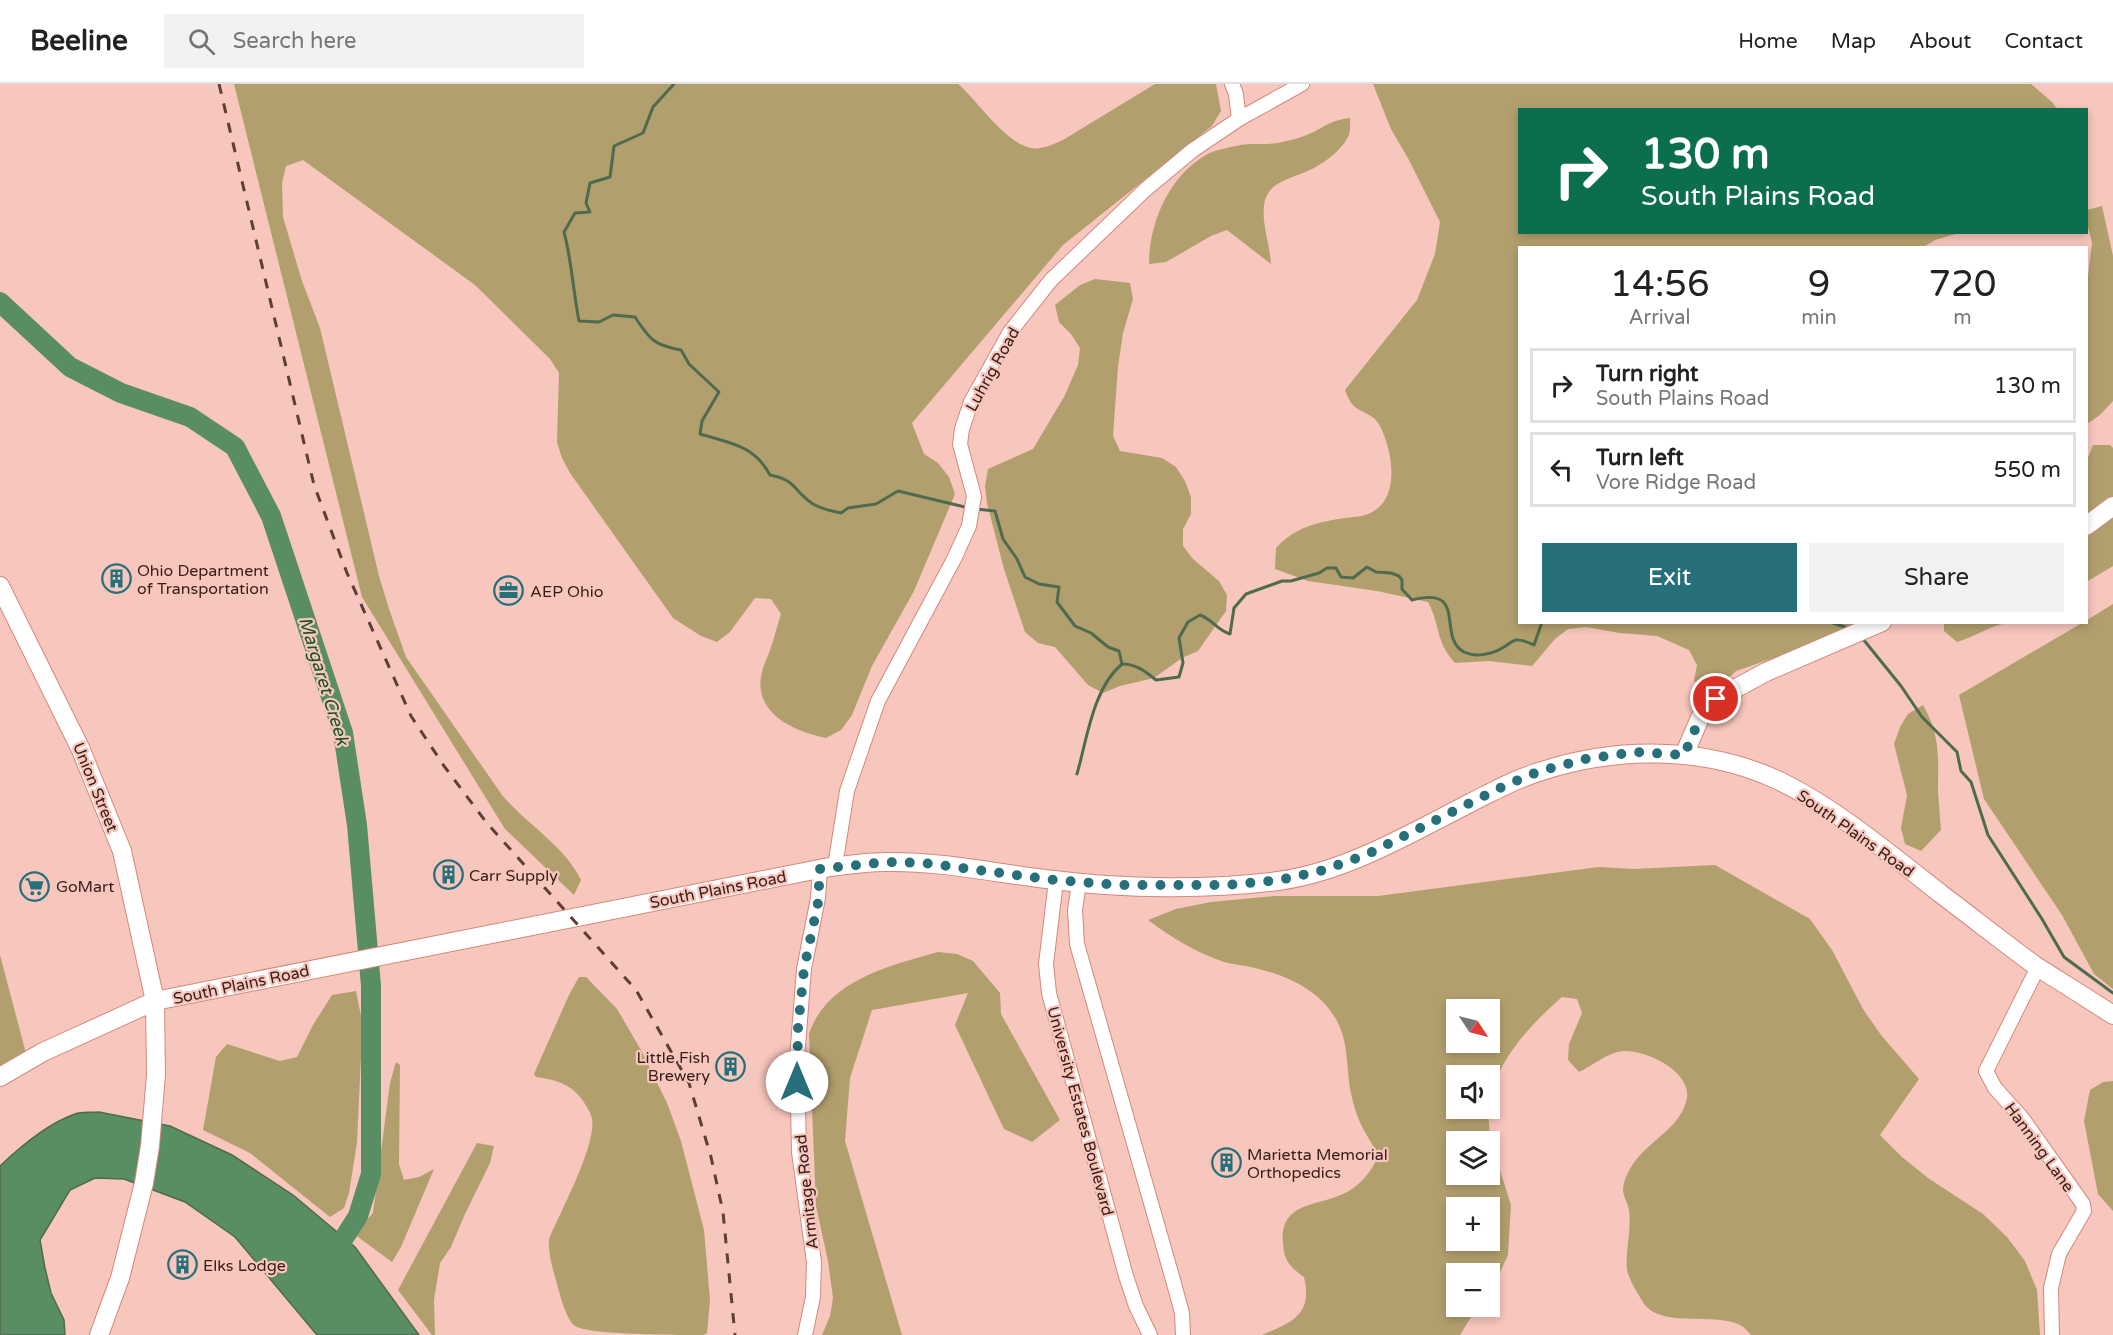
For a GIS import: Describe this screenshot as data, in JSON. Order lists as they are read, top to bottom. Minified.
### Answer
{"streets":{"main road":["Union Street","South Plains Road"],"street":["Luhrig Road","University Estates Boulevard","Hanning Lane","Armitage Road"]},"crossings":[["Luhrig Road","South Plains Road"],["Luhrig Road","Armitage Road"],["Union Street","South Plains Road"],["South Plains Road","University Estates Boulevard"],["South Plains Road","Hanning Lane"],["South Plains Road","Armitage Road"]],"water":["Margaret Creek"],"places":{"building":["Ohio Department of Transportation","Carr Supply","Little Fish Brewery","Marietta Memorial Orthopedics","Elks Lodge"],"office":["AEP Ohio"],"supermarket":["GoMart"]},"north":"bottom right","page":{"header":"Beeline","search":"Search here","nav":["Home","Map","About","Contact"],"turn":["130 m","South Plains Road"],"eta":["14:56","Arrival","9","min","720","m"],"list":[{"name":"Turn right","note":"South Plains Road","value":"130 m"},{"name":"Turn left","note":"Vore Ridge Road","value":"550 m"}],"buttons":["Exit","Share"],"map_buttons":["+","−"]}}
